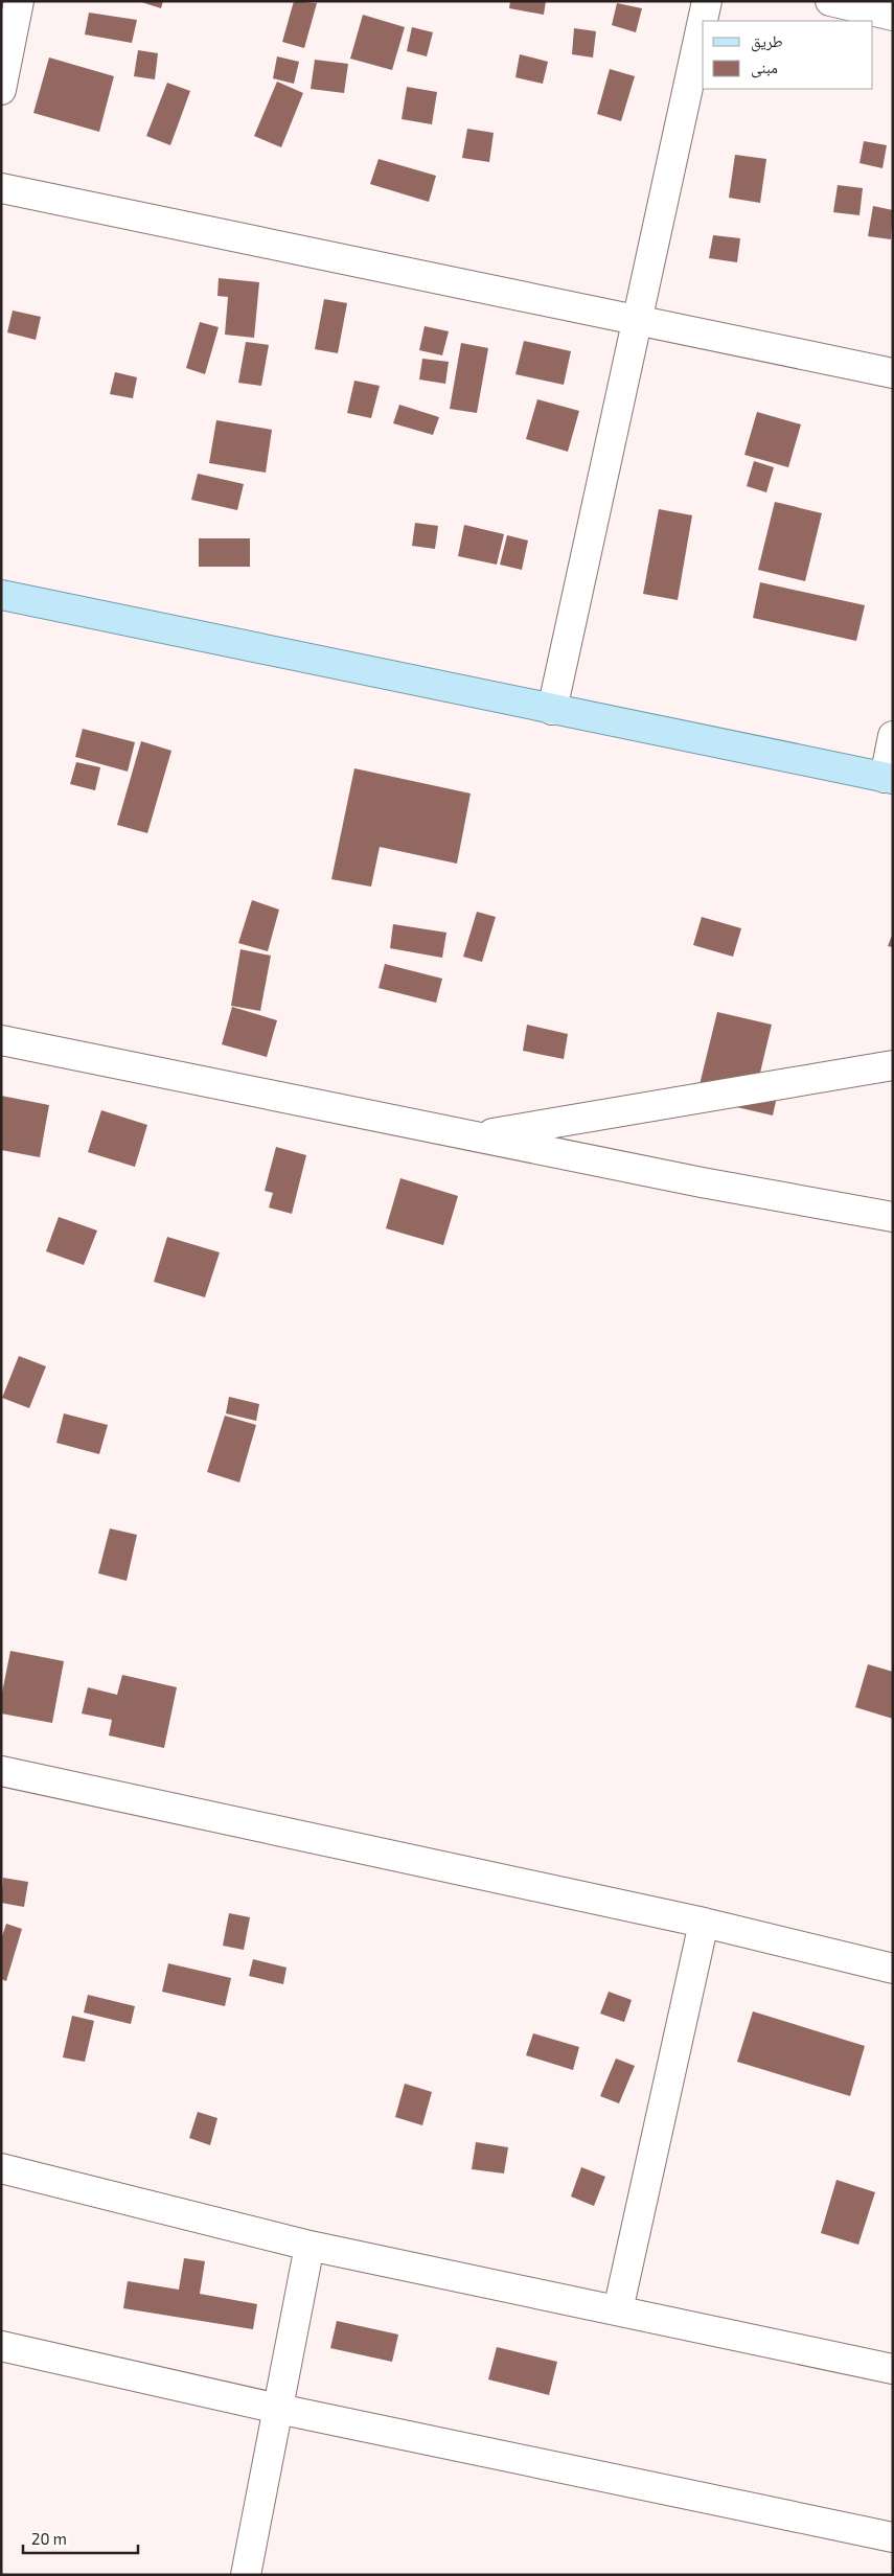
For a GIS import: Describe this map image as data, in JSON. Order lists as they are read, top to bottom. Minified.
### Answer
{"legend":["طريق","مبنى"],"scale_bar":"20 m"}
